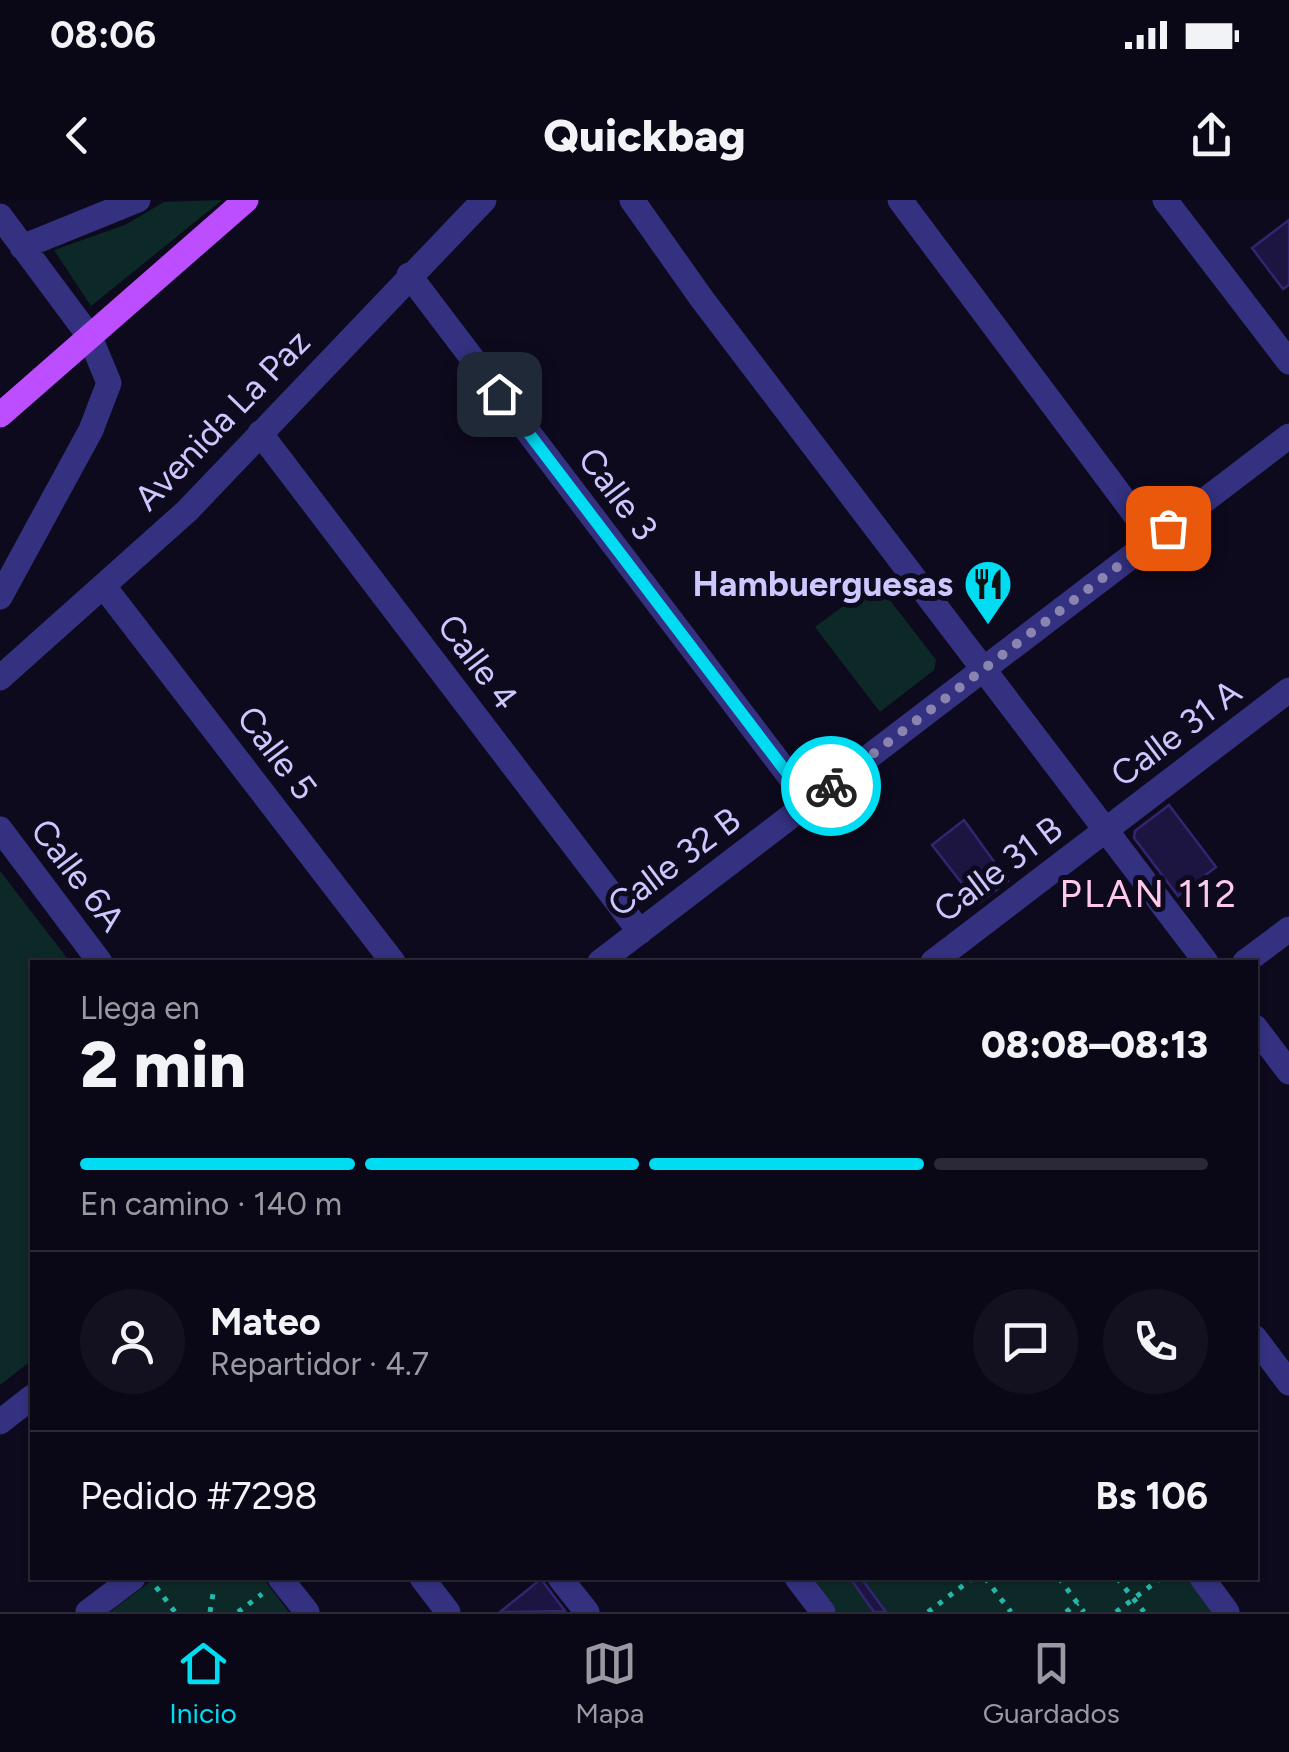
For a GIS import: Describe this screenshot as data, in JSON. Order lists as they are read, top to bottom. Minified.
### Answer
{"streets":{"street":["Avenida La Paz","Calle 3","Calle 4","Calle 31 A","Calle 5","Calle 32 B","Calle 31 B","Calle 6A"]},"crossings":[["Avenida La Paz","Calle 3"],["Avenida La Paz","Calle 4"],["Avenida La Paz","Calle 5"],["Calle 3","Calle 32 B"],["Calle 4","Calle 32 B"],["Calle 31 A","Calle 31 B"]],"districts":["PLAN 112"],"places":{"restaurant":["Hambuerguesas"]},"page":{"status":"08:06","header":"Quickbag","heading":["2 min","Llega en","08:08–08:13"],"panel":["Mateo","Repartidor · 4.7","Pedido #7298","Bs 106"],"bar":"En camino · 140 m","tabs":["Inicio","Mapa","Guardados"]}}
